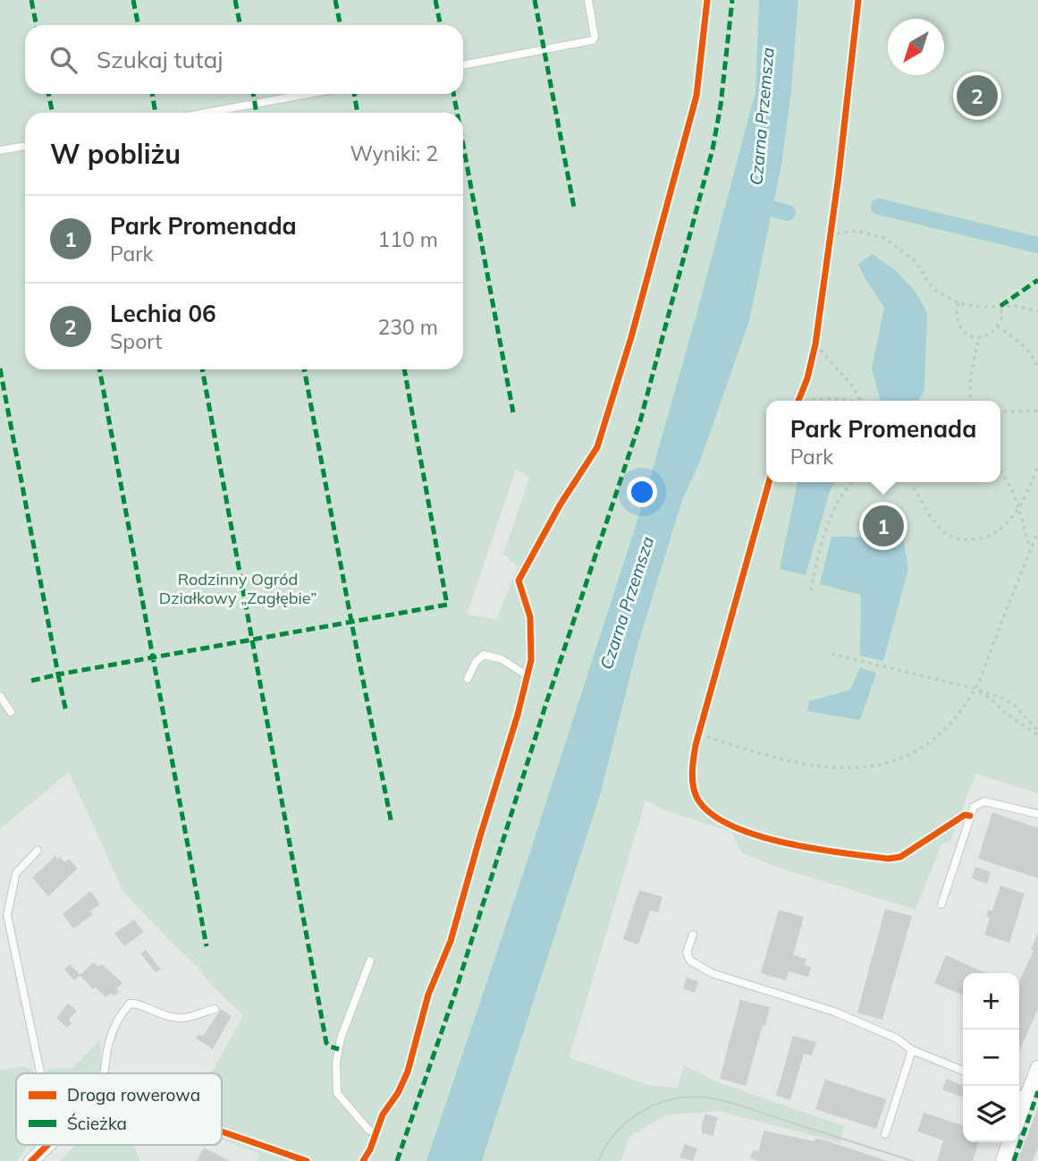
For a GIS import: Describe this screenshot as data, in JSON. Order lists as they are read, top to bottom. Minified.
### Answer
{"water":["Czarna Przemsza"],"parks":["Rodzinny Ogród Działkowy „Zagłębie”"],"legend":["Droga rowerowa","Ścieżka"],"north":"bottom left","page":{"search":"Szukaj tutaj","pins":["2","1"],"heading":["W pobliżu","Wyniki: 2"],"list":[{"mark":"1","name":"Park Promenada","note":"Park","value":"110 m"},{"mark":"2","name":"Lechia 06","note":"Sport","value":"230 m"}],"popup":["Park Promenada","Park"],"map_buttons":["+","−"]}}
